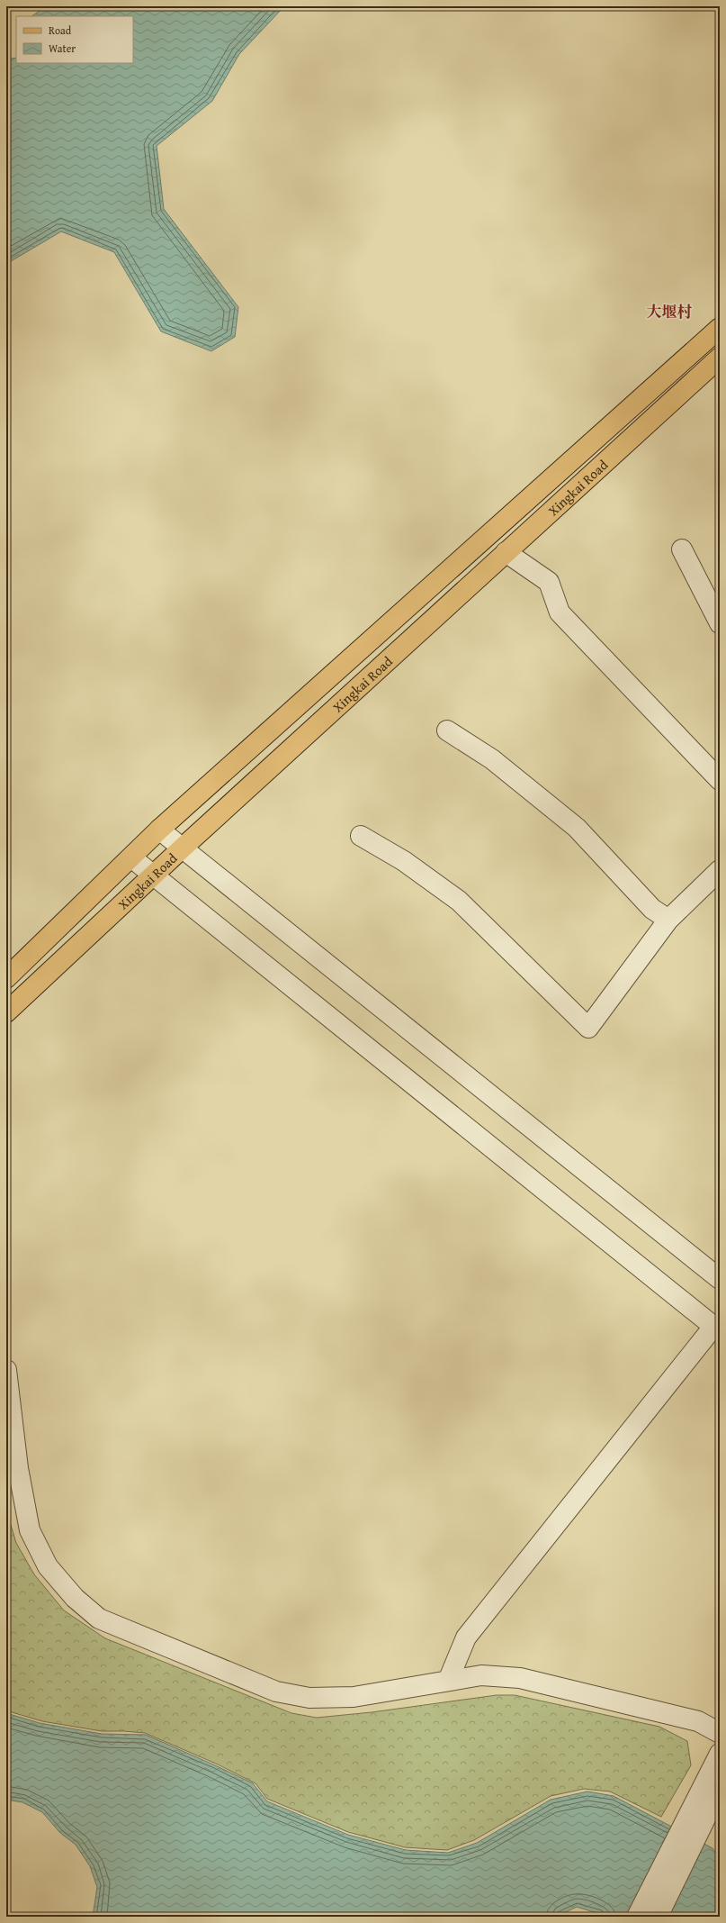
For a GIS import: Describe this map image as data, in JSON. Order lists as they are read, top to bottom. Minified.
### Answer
{"streets":{"main road":["Xingkai Road"]},"districts":["大堰村"],"legend":["Road","Water"]}
